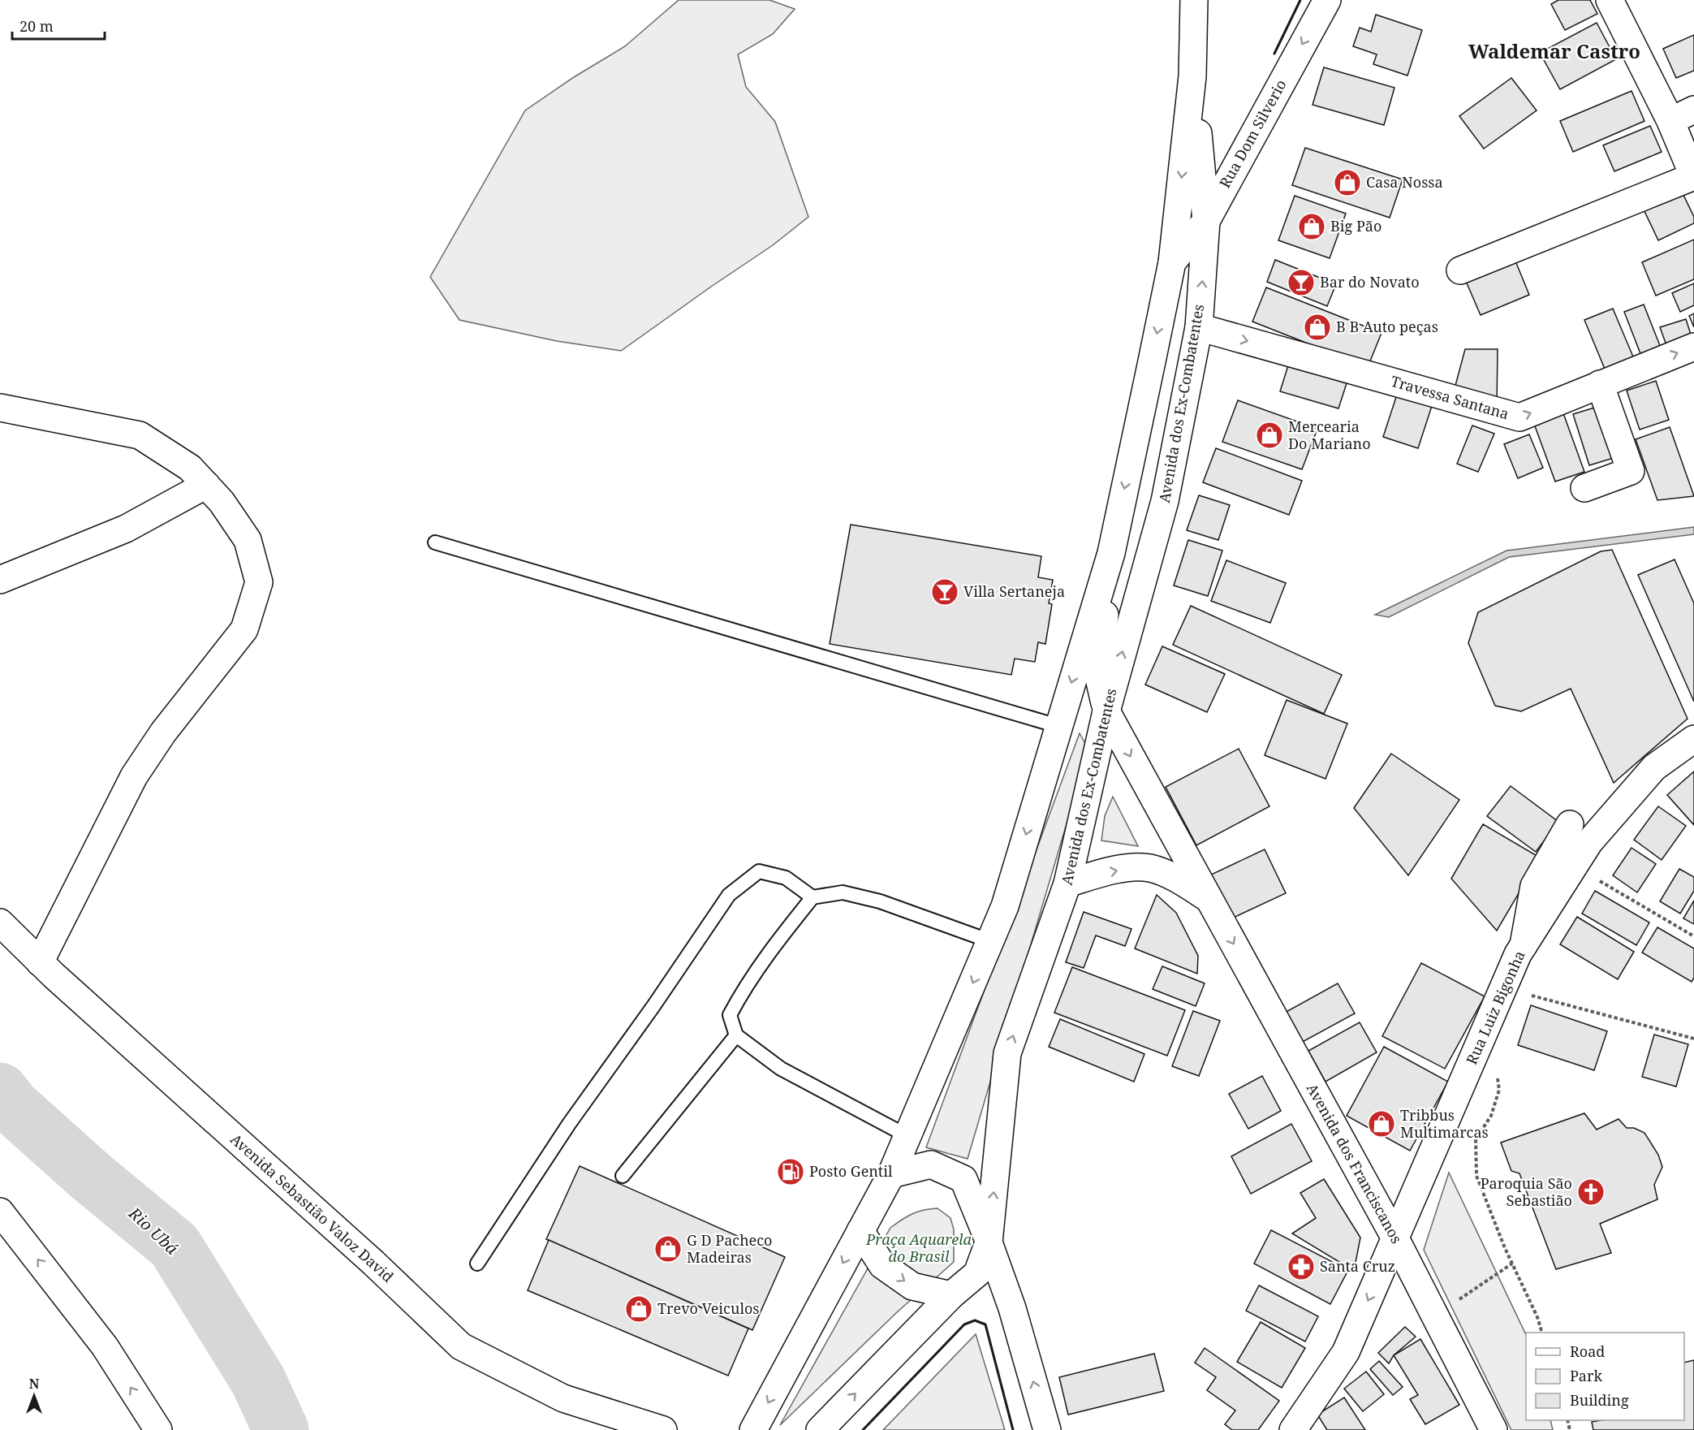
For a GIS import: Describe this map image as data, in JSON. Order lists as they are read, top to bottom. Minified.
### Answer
{"streets":{"main road":["Rua Dom Silverio","Travessa Santana","Avenida dos Ex-Combatentes","Rua Luiz Bigonha","Avenida dos Franciscanos","Avenida Sebastião Valoz David"]},"crossings":[["Rua Dom Silverio","Avenida dos Ex-Combatentes"],["Travessa Santana","Avenida dos Ex-Combatentes"],["Avenida dos Ex-Combatentes","Avenida dos Franciscanos"],["Rua Luiz Bigonha","Avenida dos Franciscanos"]],"one_way":["Rua Dom Silverio","Avenida dos Franciscanos"],"districts":["Waldemar Castro"],"water":["Rio Ubá"],"parks":["Praça Aquarela do Brasil"],"places":{"shop":["Casa Nossa","Big Pão","B B Auto peças","Mercearia Do Mariano","Tribbus Multimarcas","G D Pacheco Madeiras","Trevo Veiculos"],"bar":["Bar do Novato","Villa Sertaneja"],"fuel station":["Posto Gentil"],"church":["Paroquia São Sebastião"],"pharmacy":["Santa Cruz"]},"legend":["Road","Park","Building"],"scale_bar":"20 m","north":"top"}
